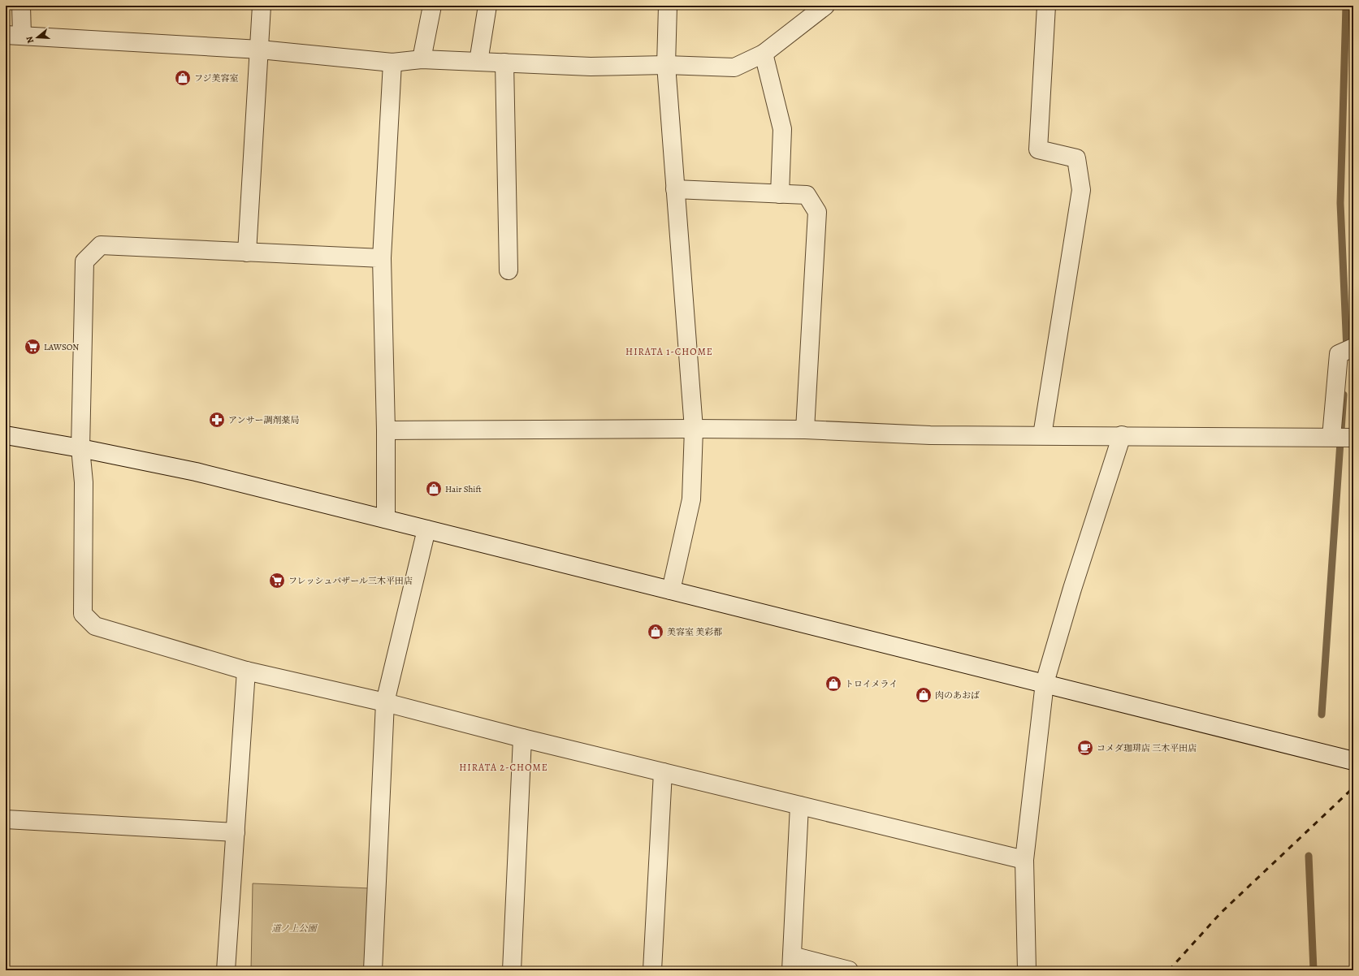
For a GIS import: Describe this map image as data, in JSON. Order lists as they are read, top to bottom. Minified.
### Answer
{"districts":["HIRATA 1-CHOME","HIRATA 2-CHOME"],"parks":["道ノ上公園"],"places":{"shop":["フジ美容室","Hair Shift","美容室 美彩都","トロイメライ","肉のあおば"],"supermarket":["LAWSON","フレッシュバザール三木平田店"],"pharmacy":["アンサー調剤薬局"],"cafe":["コメダ珈琲店 三木平田店"]},"north":"left"}
